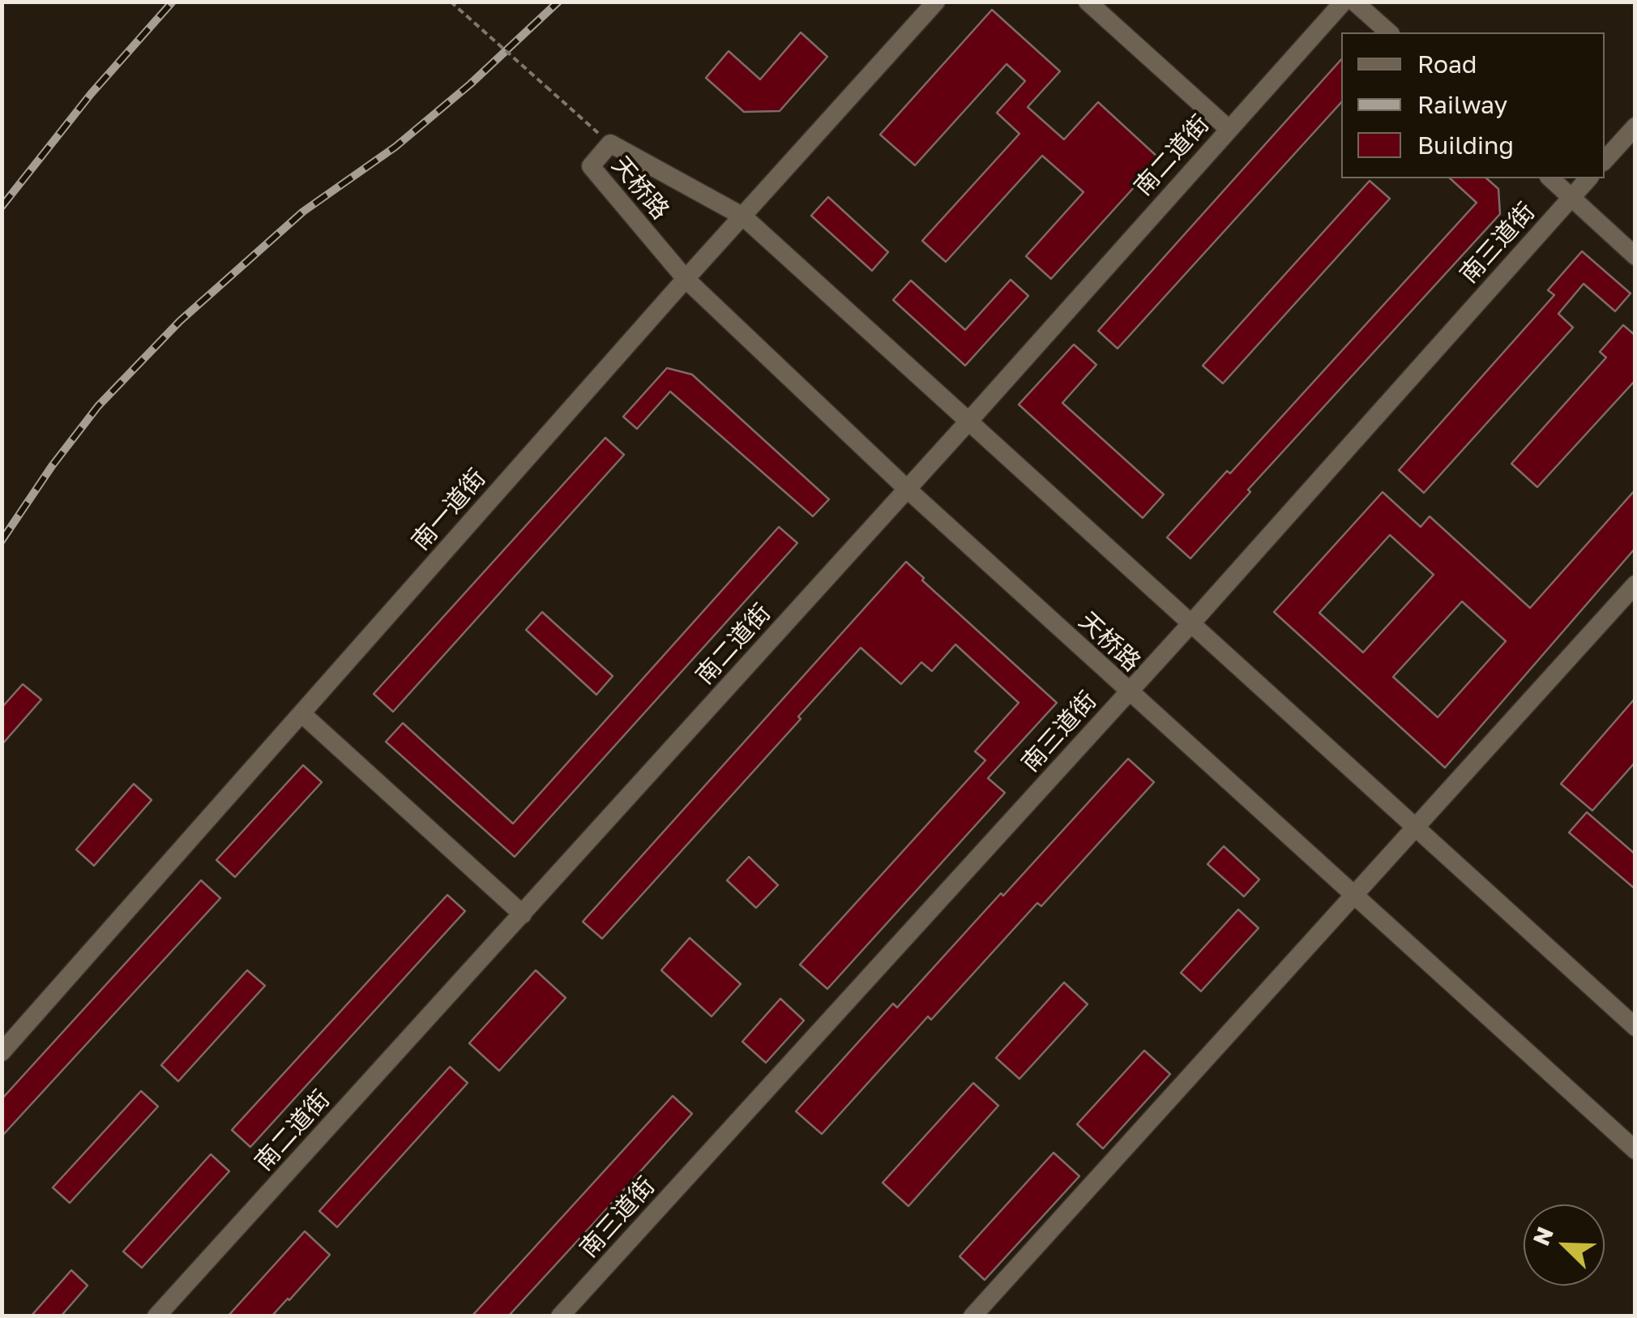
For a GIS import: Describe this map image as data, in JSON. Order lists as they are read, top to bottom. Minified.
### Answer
{"streets":{"street":["南二道街","天桥路","南三道街","南一道街"]},"crossings":[["南二道街","天桥路"],["天桥路","南三道街"],["天桥路","南一道街"]],"legend":["Road","Railway","Building"],"north":"top left"}
